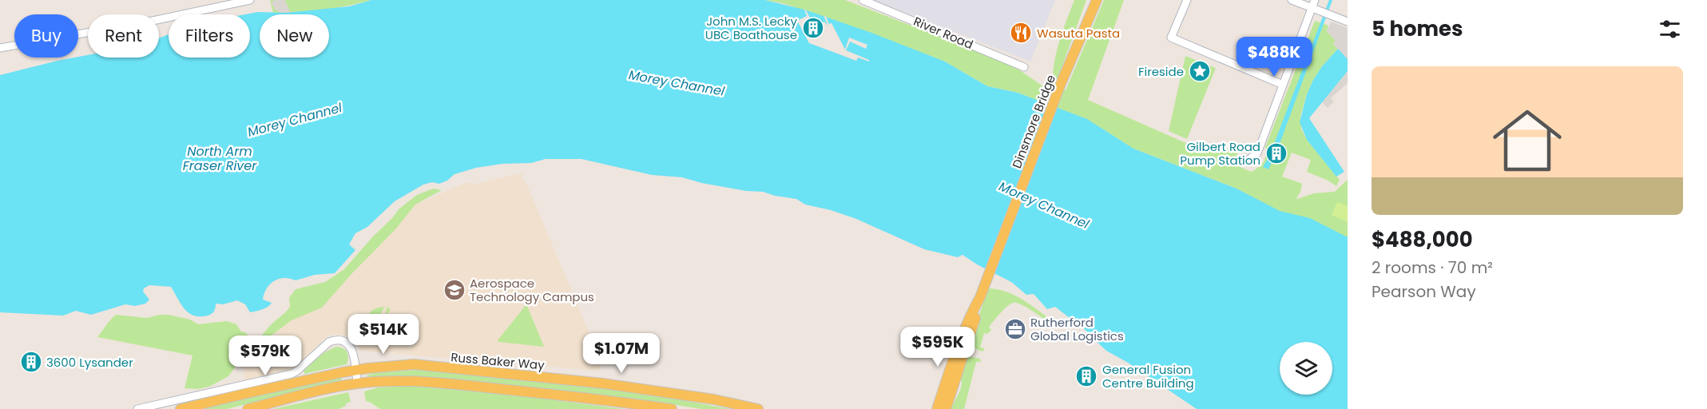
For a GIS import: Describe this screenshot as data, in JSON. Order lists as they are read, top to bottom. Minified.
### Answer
{"streets":{"main road":["Dinsmore Bridge","Russ Baker Way"],"street":["River Road"]},"water":["Morey Channel","North Arm Fraser River"],"places":{"building":["John M.S. Lecky UBC Boathouse","Gilbert Road Pump Station","3600 Lysander","General Fusion Centre Building"],"restaurant":["Wasuta Pasta"],"place":["Fireside"],"school or university":["Aerospace Technology Campus"],"office":["Rutherford Global Logistics"]},"page":{"heading":"5 homes","chip":["Buy","Rent","Filters","New"],"price":["$488K","$514K","$595K","$1.07M","$579K"],"list":[{"name":"$488,000","note":"2 rooms · 70 m² · Pearson Way"}]}}
